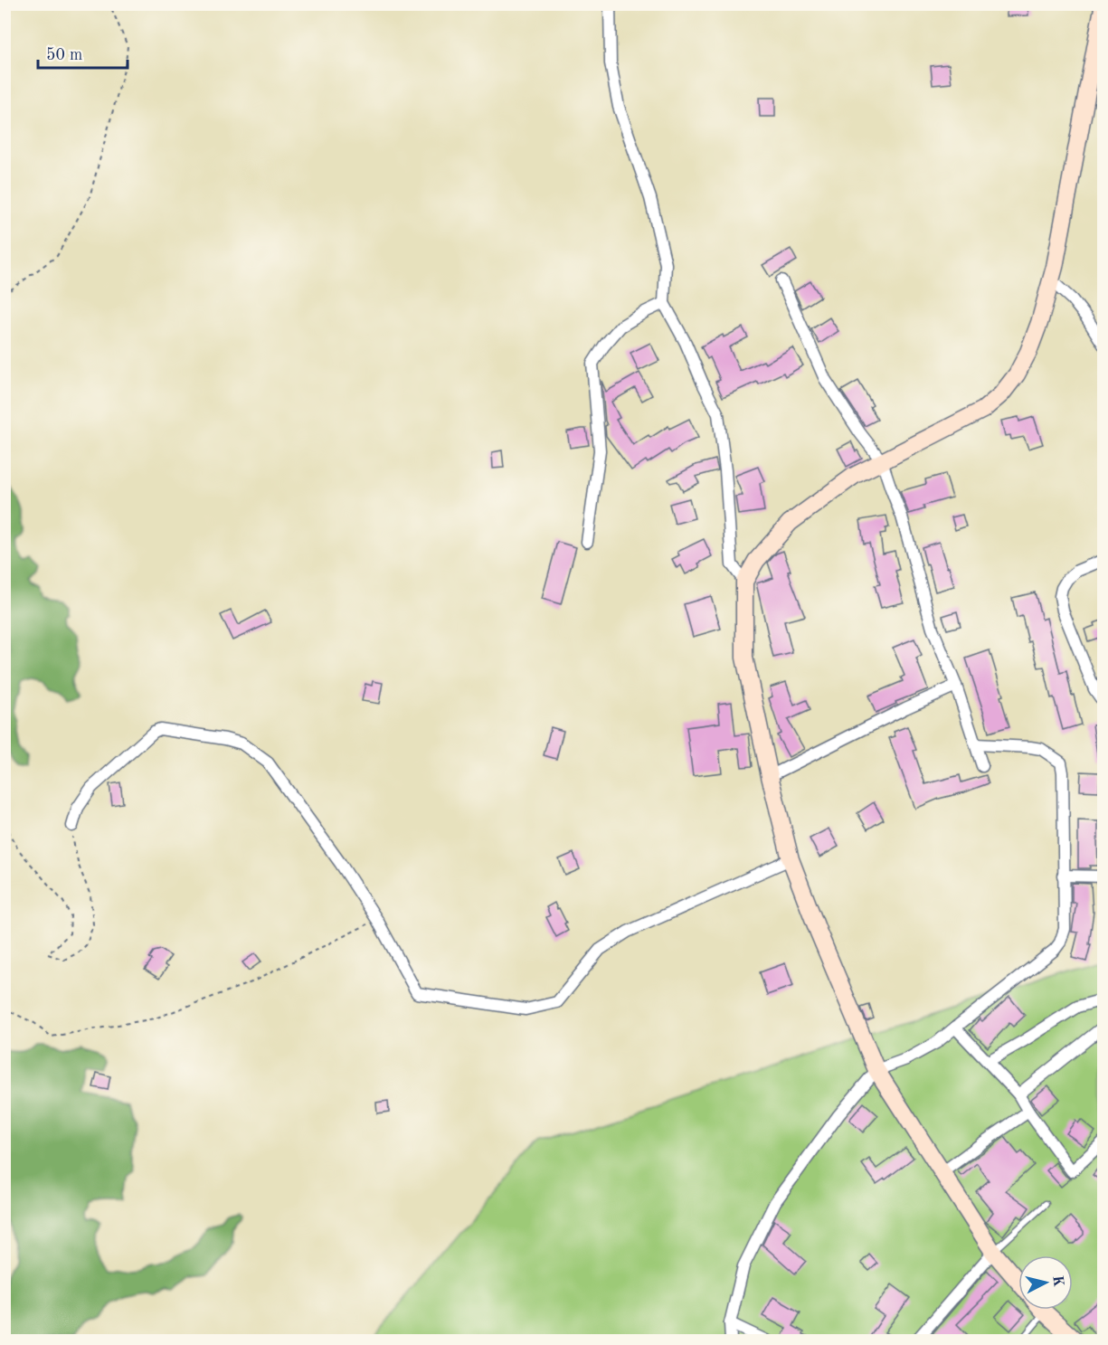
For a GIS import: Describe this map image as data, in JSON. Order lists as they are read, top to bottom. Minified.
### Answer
{"scale_bar":"50 m","north":"right"}
